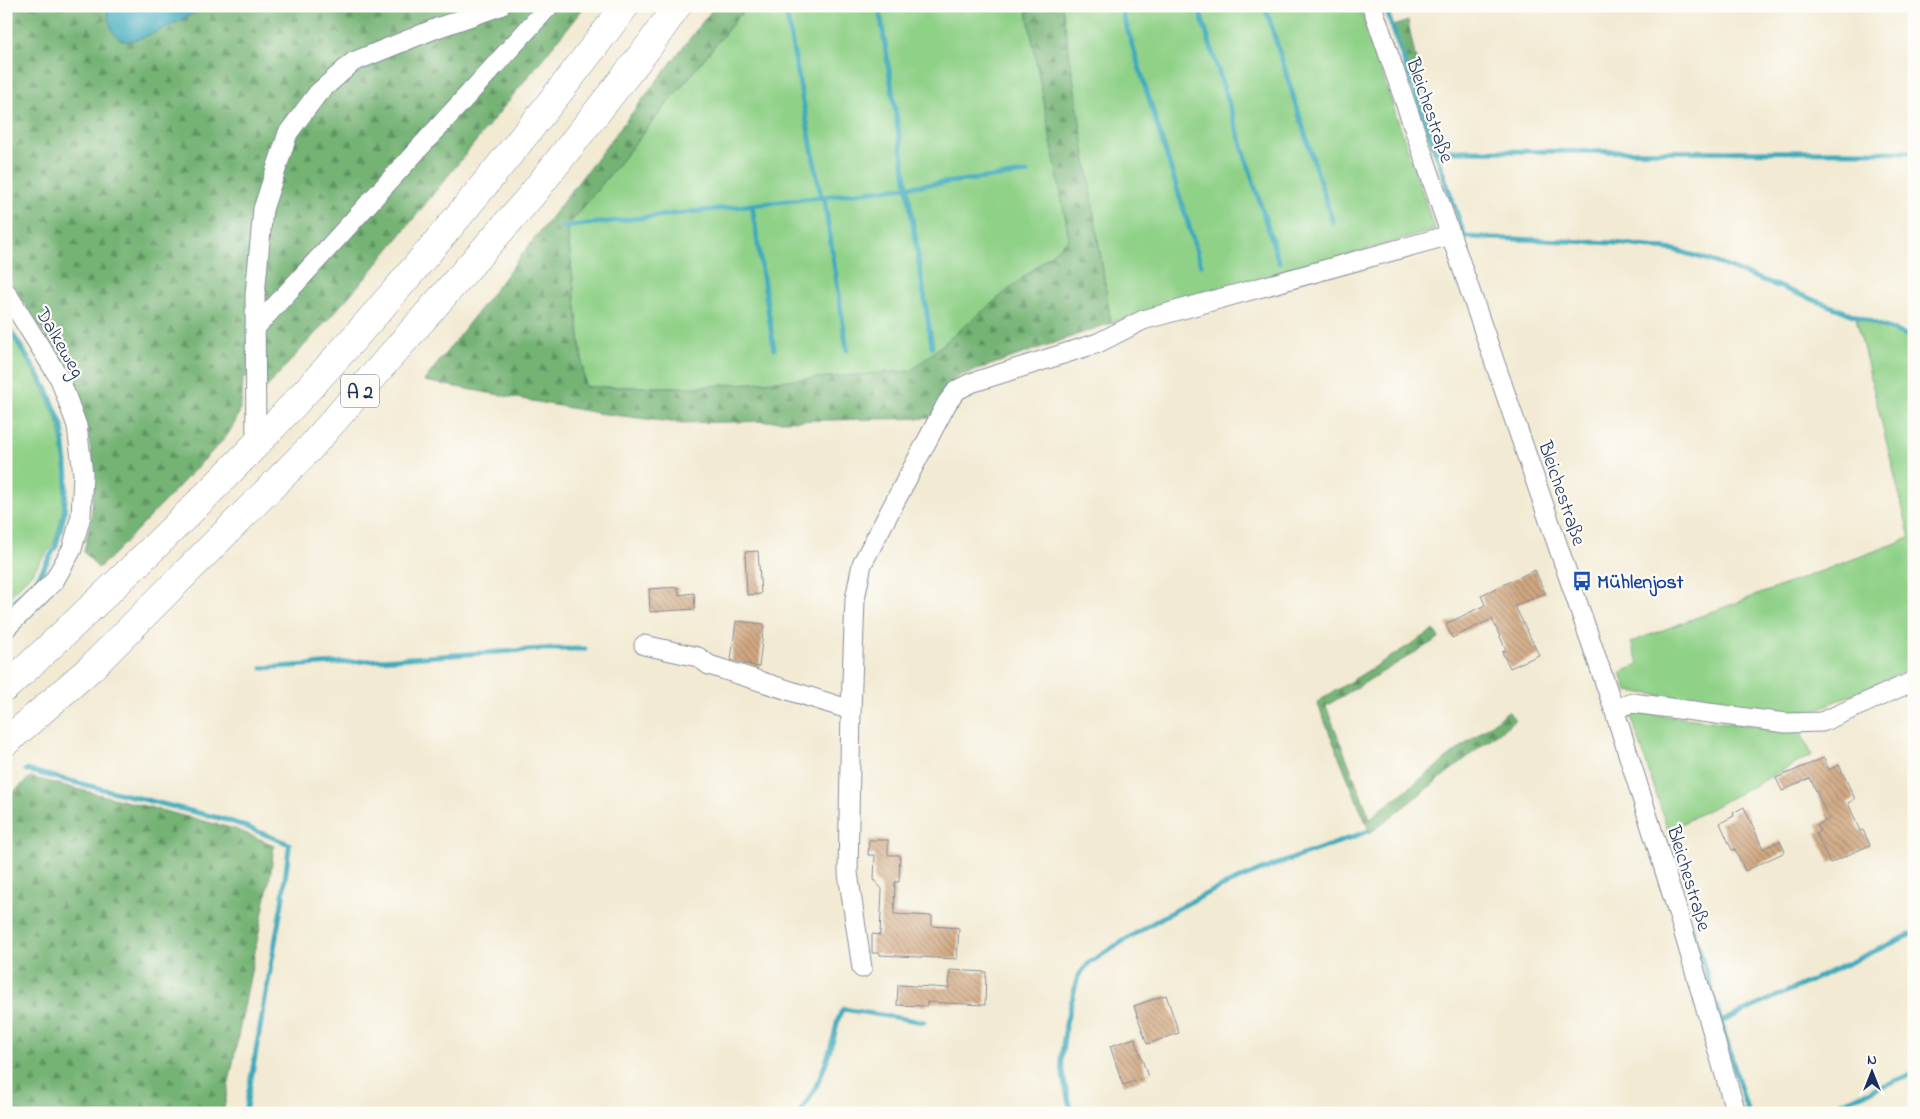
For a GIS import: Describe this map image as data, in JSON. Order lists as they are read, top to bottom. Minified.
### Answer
{"streets":{"highway":["A 2"],"street":["Bleichestraße","Dalkeweg"]},"places":{"bus stop":["Mühlenjost"]},"north":"top"}
